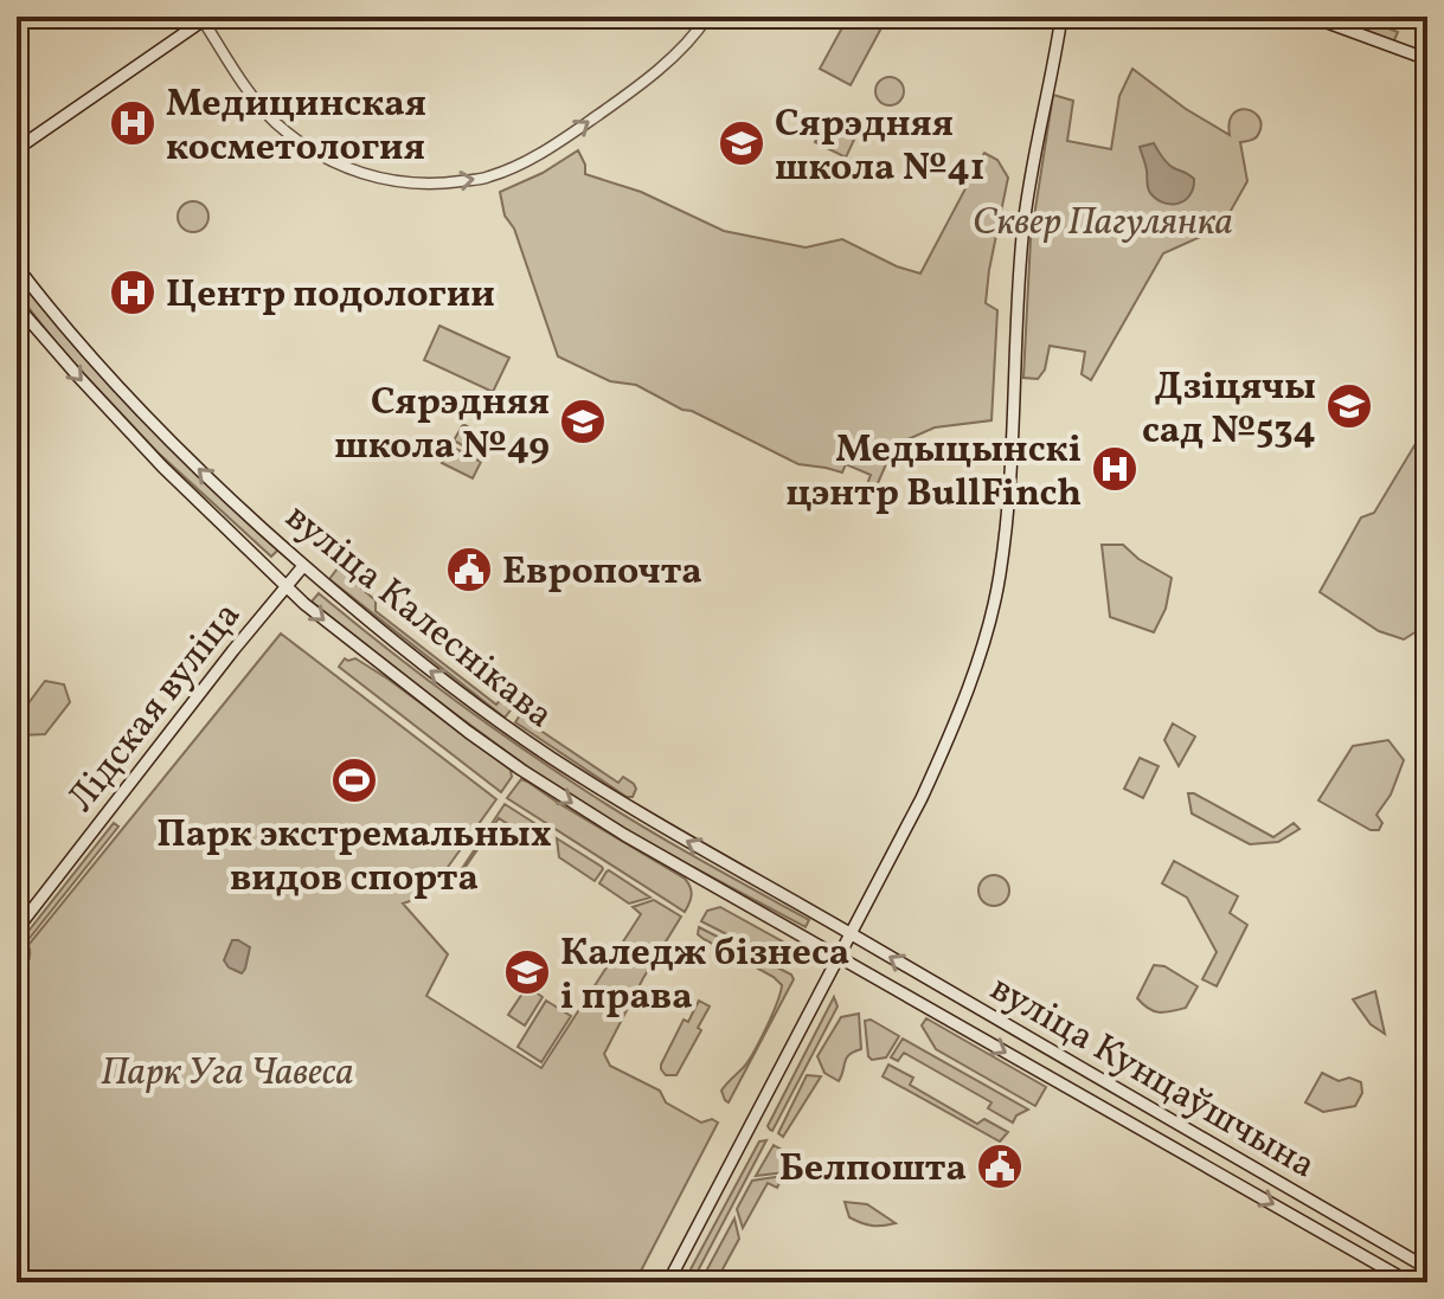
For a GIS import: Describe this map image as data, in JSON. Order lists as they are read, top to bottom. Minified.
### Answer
{"streets":{"main road":["вуліца Калеснікава","Лідская вуліца","вуліца Кунцаўшчына"]},"crossings":[["вуліца Калеснікава","Лідская вуліца"],["вуліца Калеснікава","вуліца Кунцаўшчына"]],"parks":["Сквер Пагулянка","Парк Уга Чавеса"],"places":{"hospital":["Медицинская косметология","Центр подологии","Медыцынскі цэнтр BullFinch"],"school or university":["Сярэдняя школа №41","Дзіцячы сад №534","Сярэдняя школа №49","Каледж бізнеса і права"],"public building":["Европочта","Белпошта"],"sports":["Парк экстремальных видов спорта"]}}
